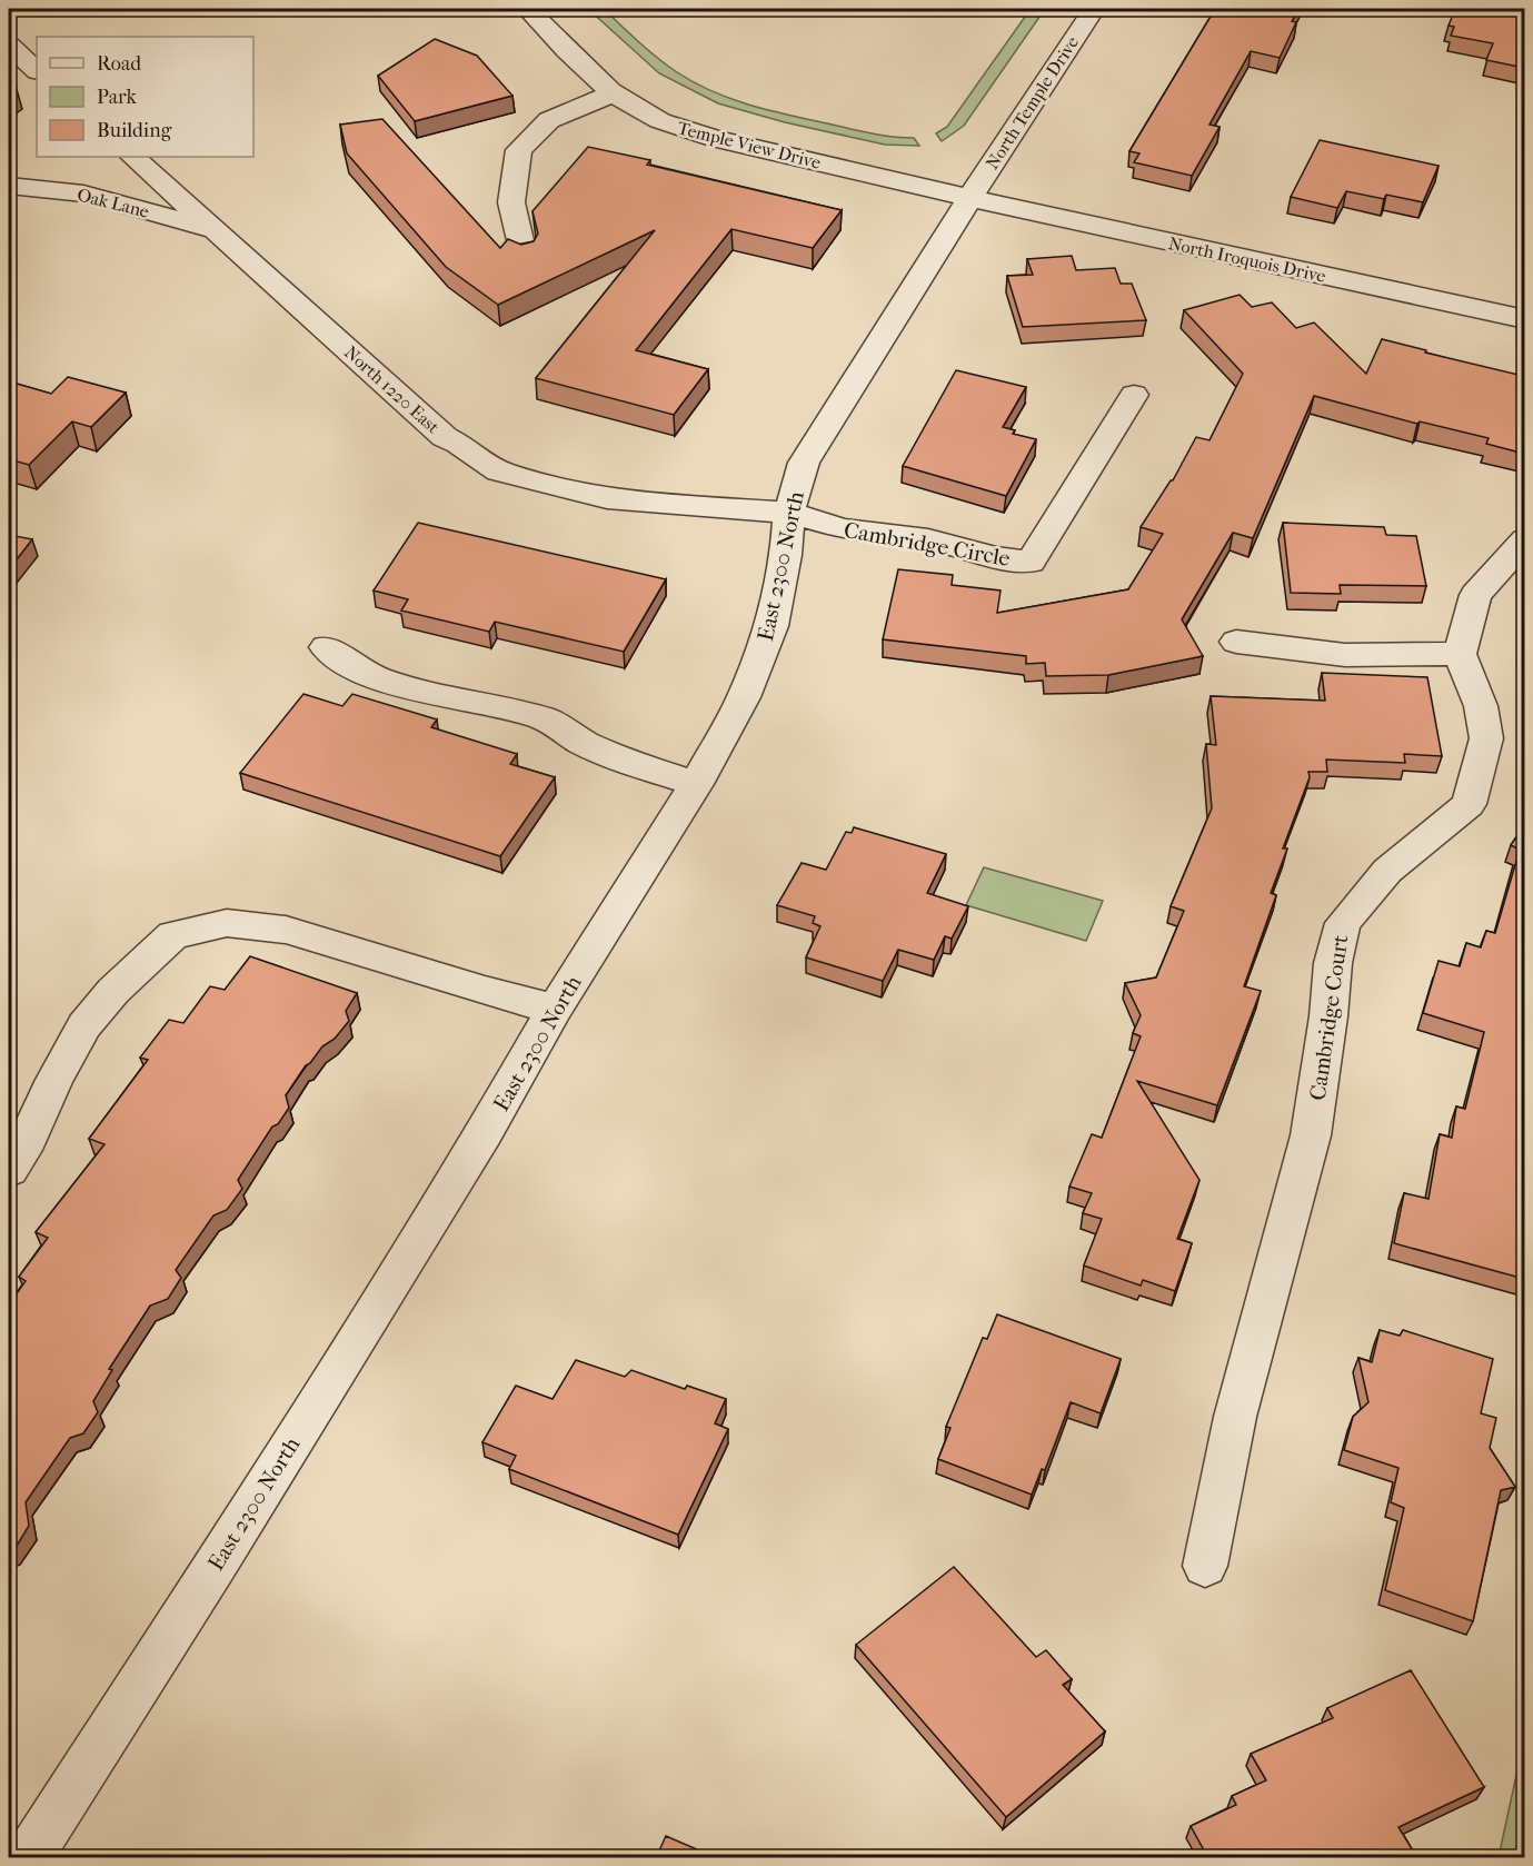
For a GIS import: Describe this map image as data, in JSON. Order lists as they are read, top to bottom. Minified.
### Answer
{"streets":{"street":["North Temple Drive","Temple View Drive","Oak Lane","North Iroquois Drive","North 1220 East","Cambridge Circle","East 2300 North","Cambridge Court"]},"crossings":[["North Temple Drive","Temple View Drive"],["North Temple Drive","North Iroquois Drive"],["North Temple Drive","East 2300 North"],["Temple View Drive","North Iroquois Drive"],["Temple View Drive","East 2300 North"],["Oak Lane","North 1220 East"],["North Iroquois Drive","East 2300 North"],["North 1220 East","Cambridge Circle"],["North 1220 East","East 2300 North"],["Cambridge Circle","East 2300 North"]],"legend":["Road","Park","Building"]}
